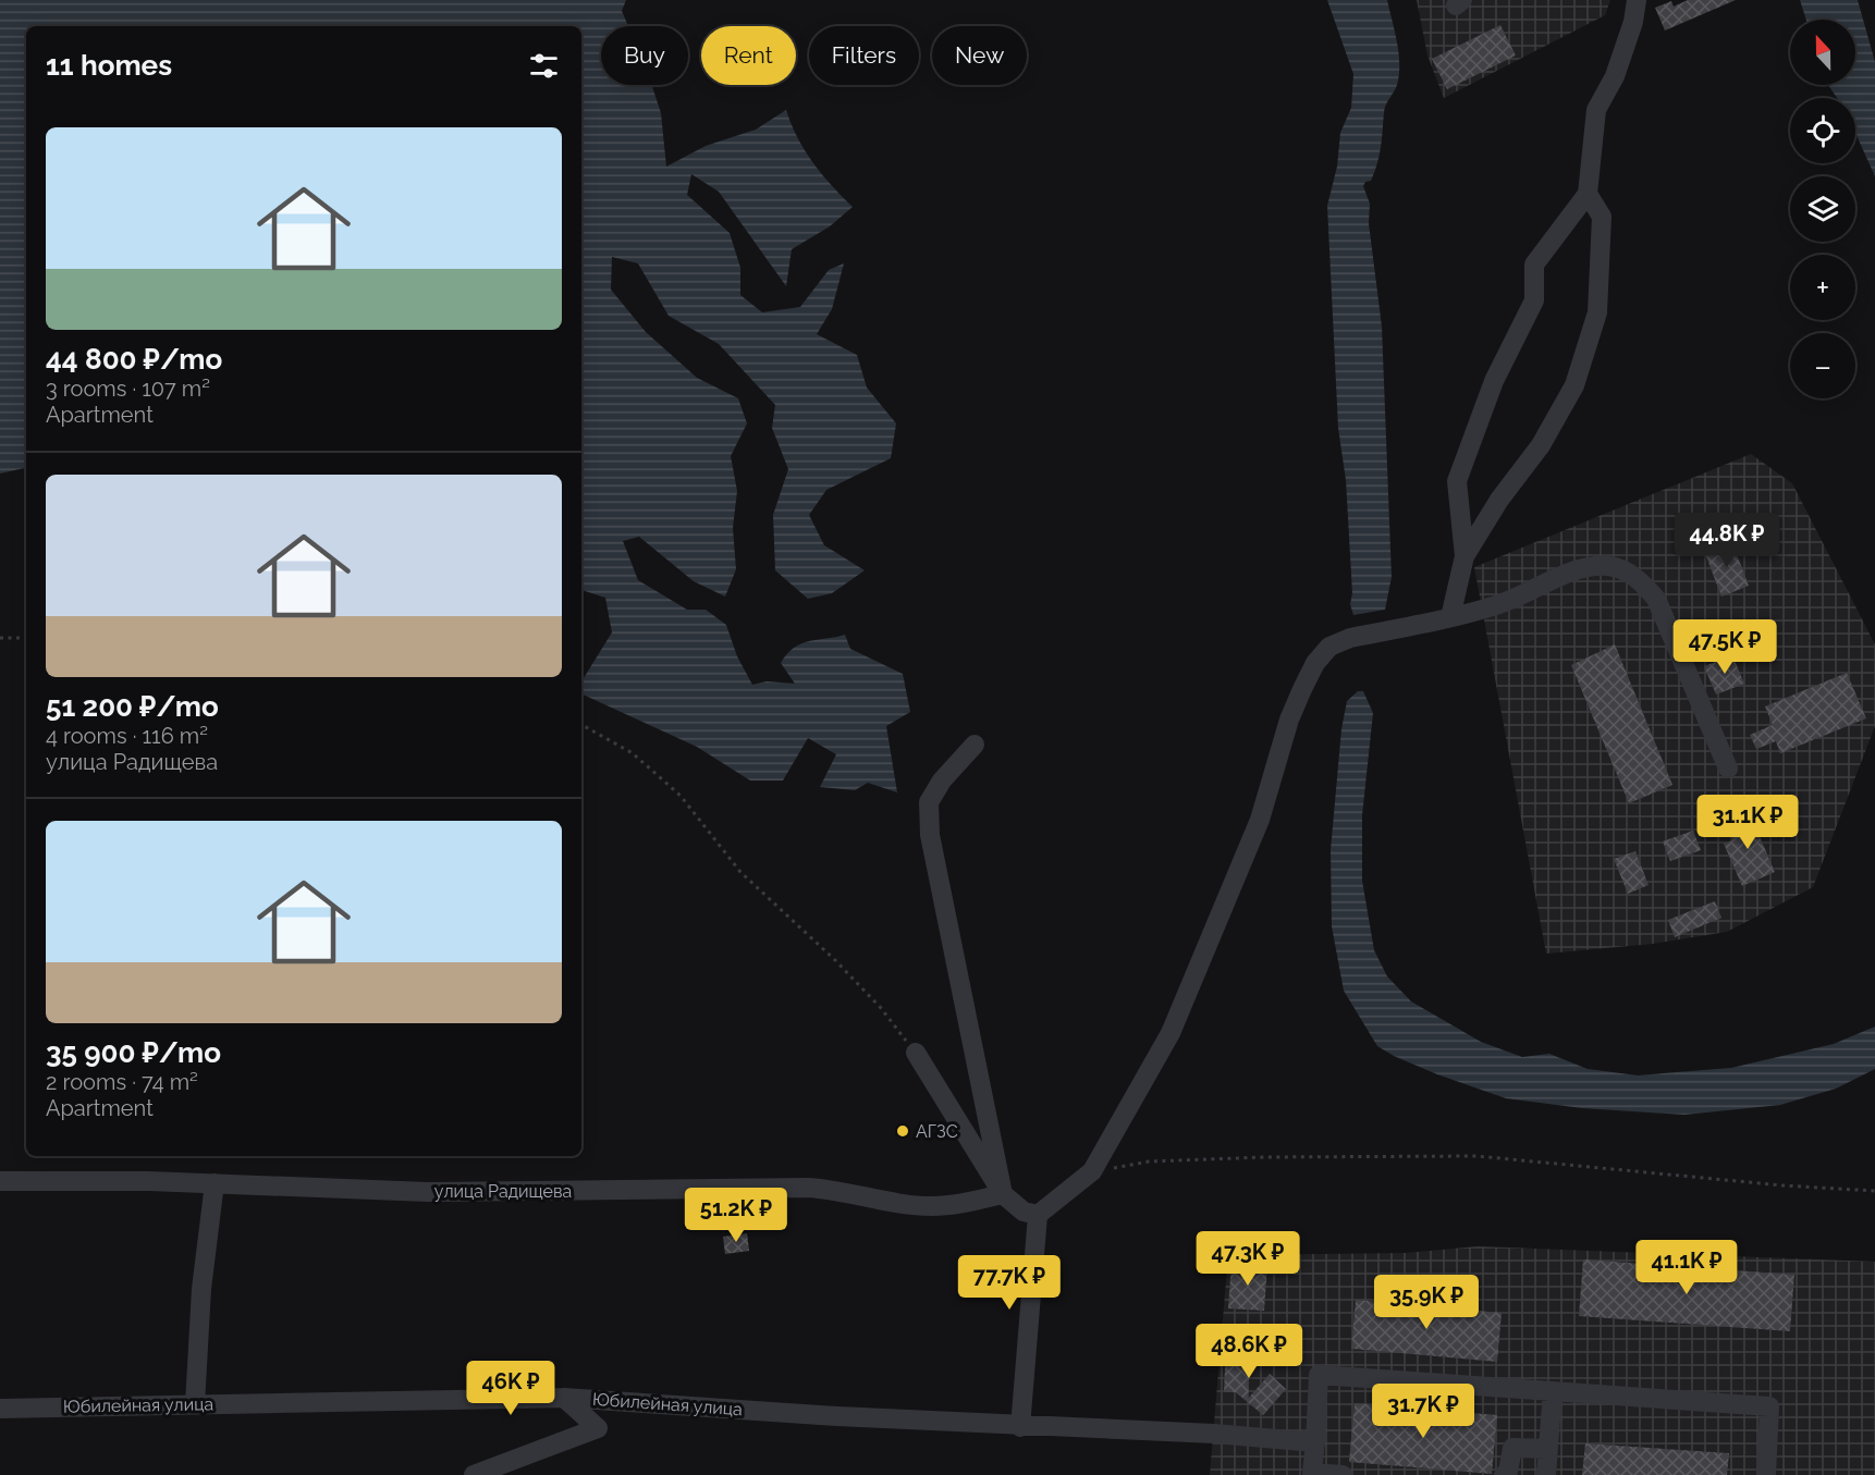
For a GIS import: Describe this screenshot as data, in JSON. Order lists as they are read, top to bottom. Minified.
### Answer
{"streets":{"street":["улица Радищева","Юбилейная улица"]},"places":["АГЗС"],"north":"top","page":{"map_buttons":["+","−"],"chip":["Buy","Rent","Filters","New"],"heading":"11 homes","list":[{"name":"44 800 ₽/mo","note":"3 rooms · 107 m² · Apartment"},{"name":"51 200 ₽/mo","note":"4 rooms · 116 m² · улица Радищева"},{"name":"35 900 ₽/mo","note":"2 rooms · 74 m² · Apartment"}],"price":["44.8K ₽","47.5K ₽","31.1K ₽","51.2K ₽","47.3K ₽","41.1K ₽","77.7K ₽","35.9K ₽","48.6K ₽","46K ₽","31.7K ₽"]}}
